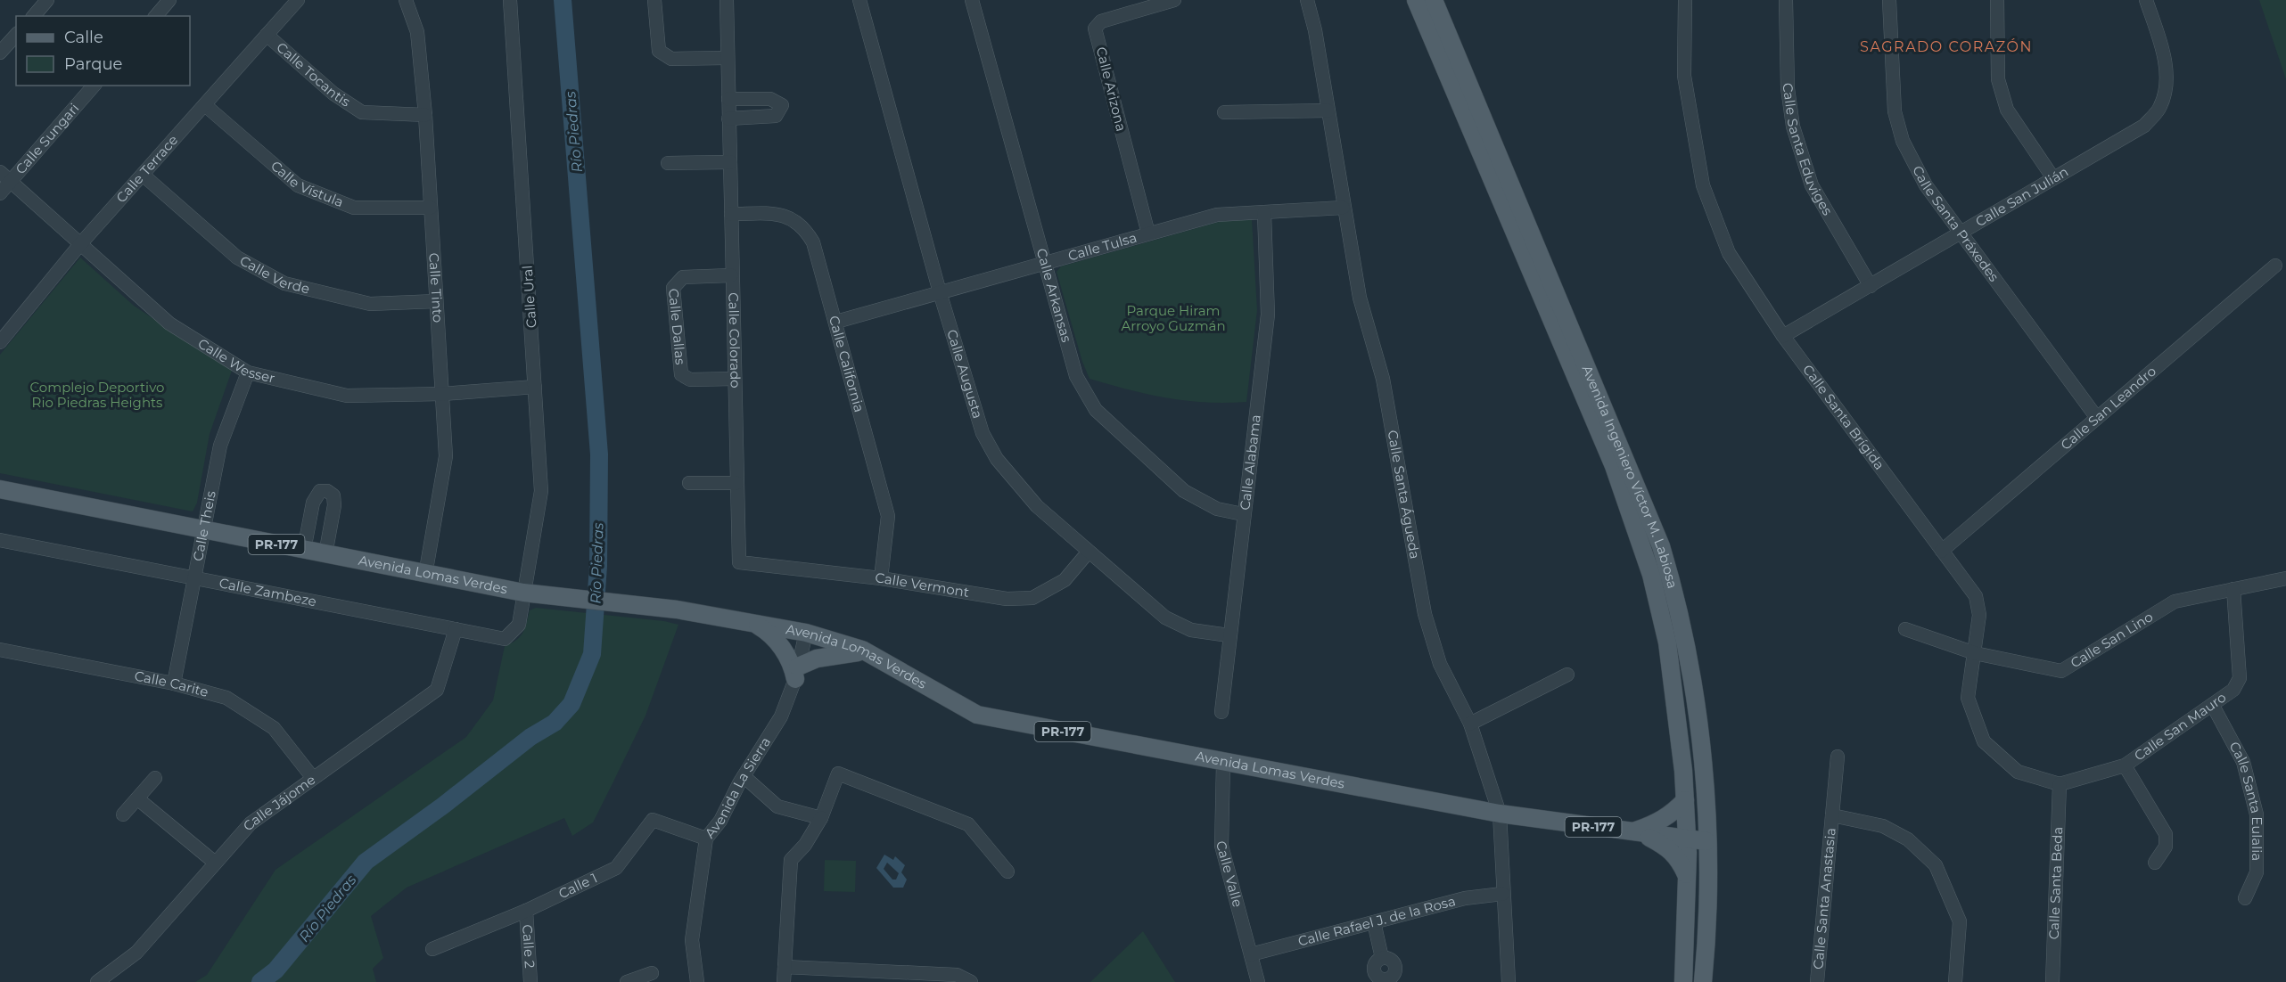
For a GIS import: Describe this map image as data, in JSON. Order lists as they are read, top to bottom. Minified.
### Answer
{"streets":{"main road":["Avenida Ingeniero Víctor M. Labiosa","PR-177","Avenida Lomas Verdes"],"street":["Calle Tocantis","Calle Arizona","Calle Sungari","Calle Santa Eduviges","Calle Terrace","Calle Vístula","Calle San Julián","Calle Santa Práxedes","Calle Tulsa","Calle Verde","Calle Tinto","Calle Arkansas","Calle Ural","Calle Dallas","Calle Colorado","Calle Wesser","Calle California","Calle Augusta","Calle San Leandro","Calle Santa Brígida","Calle Alabama","Calle Santa Águeda","Calle Theis","Calle Vermont","Calle Zambeze","Calle San Lino","Calle Carite","Calle San Mauro","Avenida La Sierra","Calle Santa Eulalia","Calle Jájome","Calle Valle","Calle Santa Beda","Calle 1","Calle Santa Anastasia","Calle Rafael J. de la Rosa","Calle 2"]},"crossings":[["Calle Tocantis","Calle Terrace"],["Calle Tocantis","Calle Tinto"],["Calle Arizona","Calle Tulsa"],["Calle Sungari","Calle Wesser"],["Calle Santa Eduviges","Calle San Julián"],["Calle Terrace","Calle Vístula"],["Calle Terrace","Calle Verde"],["Calle Terrace","Calle Wesser"],["Calle Vístula","Calle Tinto"],["Calle San Julián","Calle Santa Práxedes"],["Calle San Julián","Calle Santa Brígida"],["Calle Santa Práxedes","Calle San Leandro"],["Calle Tulsa","Calle Arkansas"],["Calle Tulsa","Calle California"],["Calle Tulsa","Calle Augusta"],["Calle Tulsa","Calle Alabama"],["Calle Tulsa","Calle Santa Águeda"],["Calle Verde","Calle Tinto"],["Calle Tinto","Calle Wesser"],["Calle Tinto","Avenida Lomas Verdes"],["Calle Arkansas","Calle Alabama"],["Calle Ural","Calle Wesser"],["Calle Ural","Avenida Lomas Verdes"],["Calle Ural","Calle Zambeze"],["Calle Dallas","Calle Colorado"],["Calle Colorado","Calle California"],["Calle Colorado","Calle Vermont"],["Calle Wesser","Calle Theis"],["Calle California","Calle Vermont"],["Calle Augusta","Calle Alabama"],["Calle Augusta","Calle Vermont"],["Calle San Leandro","Calle Santa Brígida"],["Calle Santa Brígida","Calle San Lino"],["Calle Santa Brígida","Calle San Mauro"],["Calle Santa Brígida","Calle Santa Beda"],["Avenida Ingeniero Víctor M. Labiosa","Avenida Lomas Verdes"],["Calle Santa Águeda","Avenida Lomas Verdes"],["Calle Santa Águeda","Calle Rafael J. de la Rosa"],["Calle Theis","Avenida Lomas Verdes"],["Calle Theis","Calle Zambeze"],["Calle Theis","Calle Carite"],["Avenida Lomas Verdes","Avenida La Sierra"],["Avenida Lomas Verdes","Calle Valle"],["Calle Zambeze","Calle Jájome"],["Calle San Lino","Calle San Mauro"],["Calle Carite","Calle Jájome"],["Calle San Mauro","Calle Santa Eulalia"],["Calle San Mauro","Calle Santa Beda"],["Avenida La Sierra","Calle 1"],["Calle Valle","Calle Rafael J. de la Rosa"],["Calle 1","Calle 2"]],"districts":["SAGRADO CORAZÓN"],"water":["Río Piedras"],"parks":["Parque Hiram Arroyo Guzmán","Complejo Deportivo Rio Piedras Heights"],"legend":["Calle","Parque"]}
